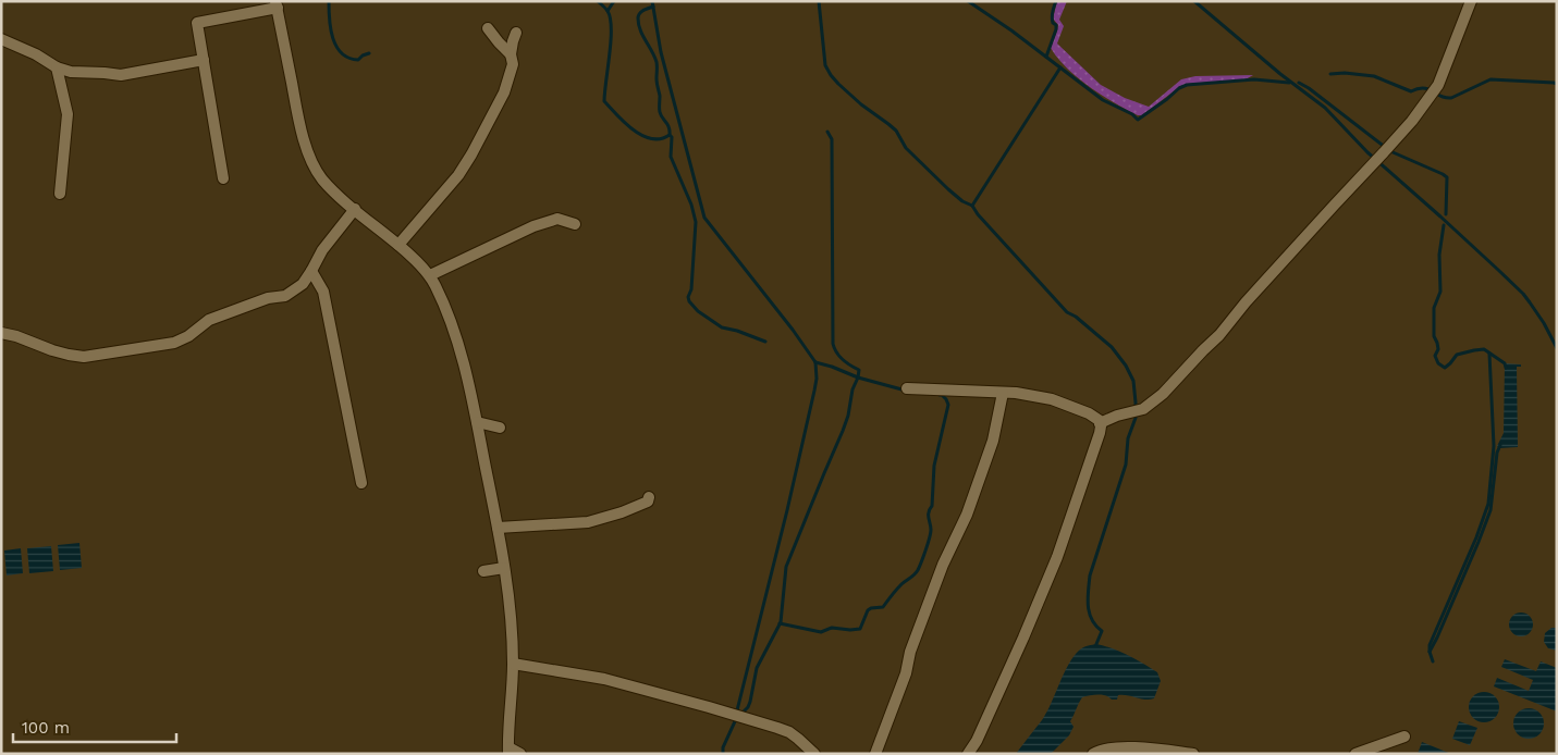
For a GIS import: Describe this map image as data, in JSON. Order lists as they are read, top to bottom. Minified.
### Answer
{"scale_bar":"100 m"}
